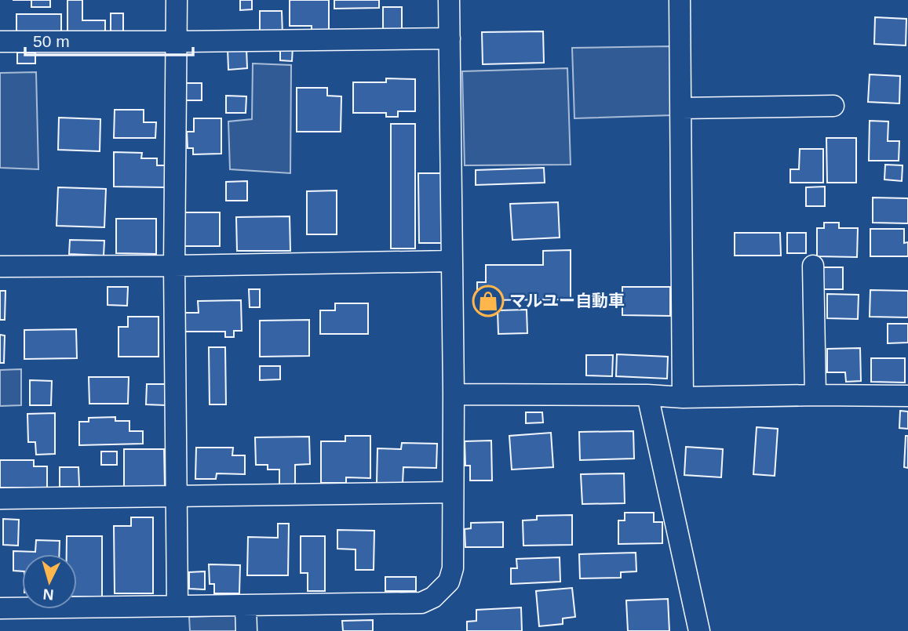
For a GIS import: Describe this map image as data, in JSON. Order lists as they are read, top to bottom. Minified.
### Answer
{"places":{"shop":["マルユー自動車"]},"scale_bar":"50 m","north":"bottom"}
